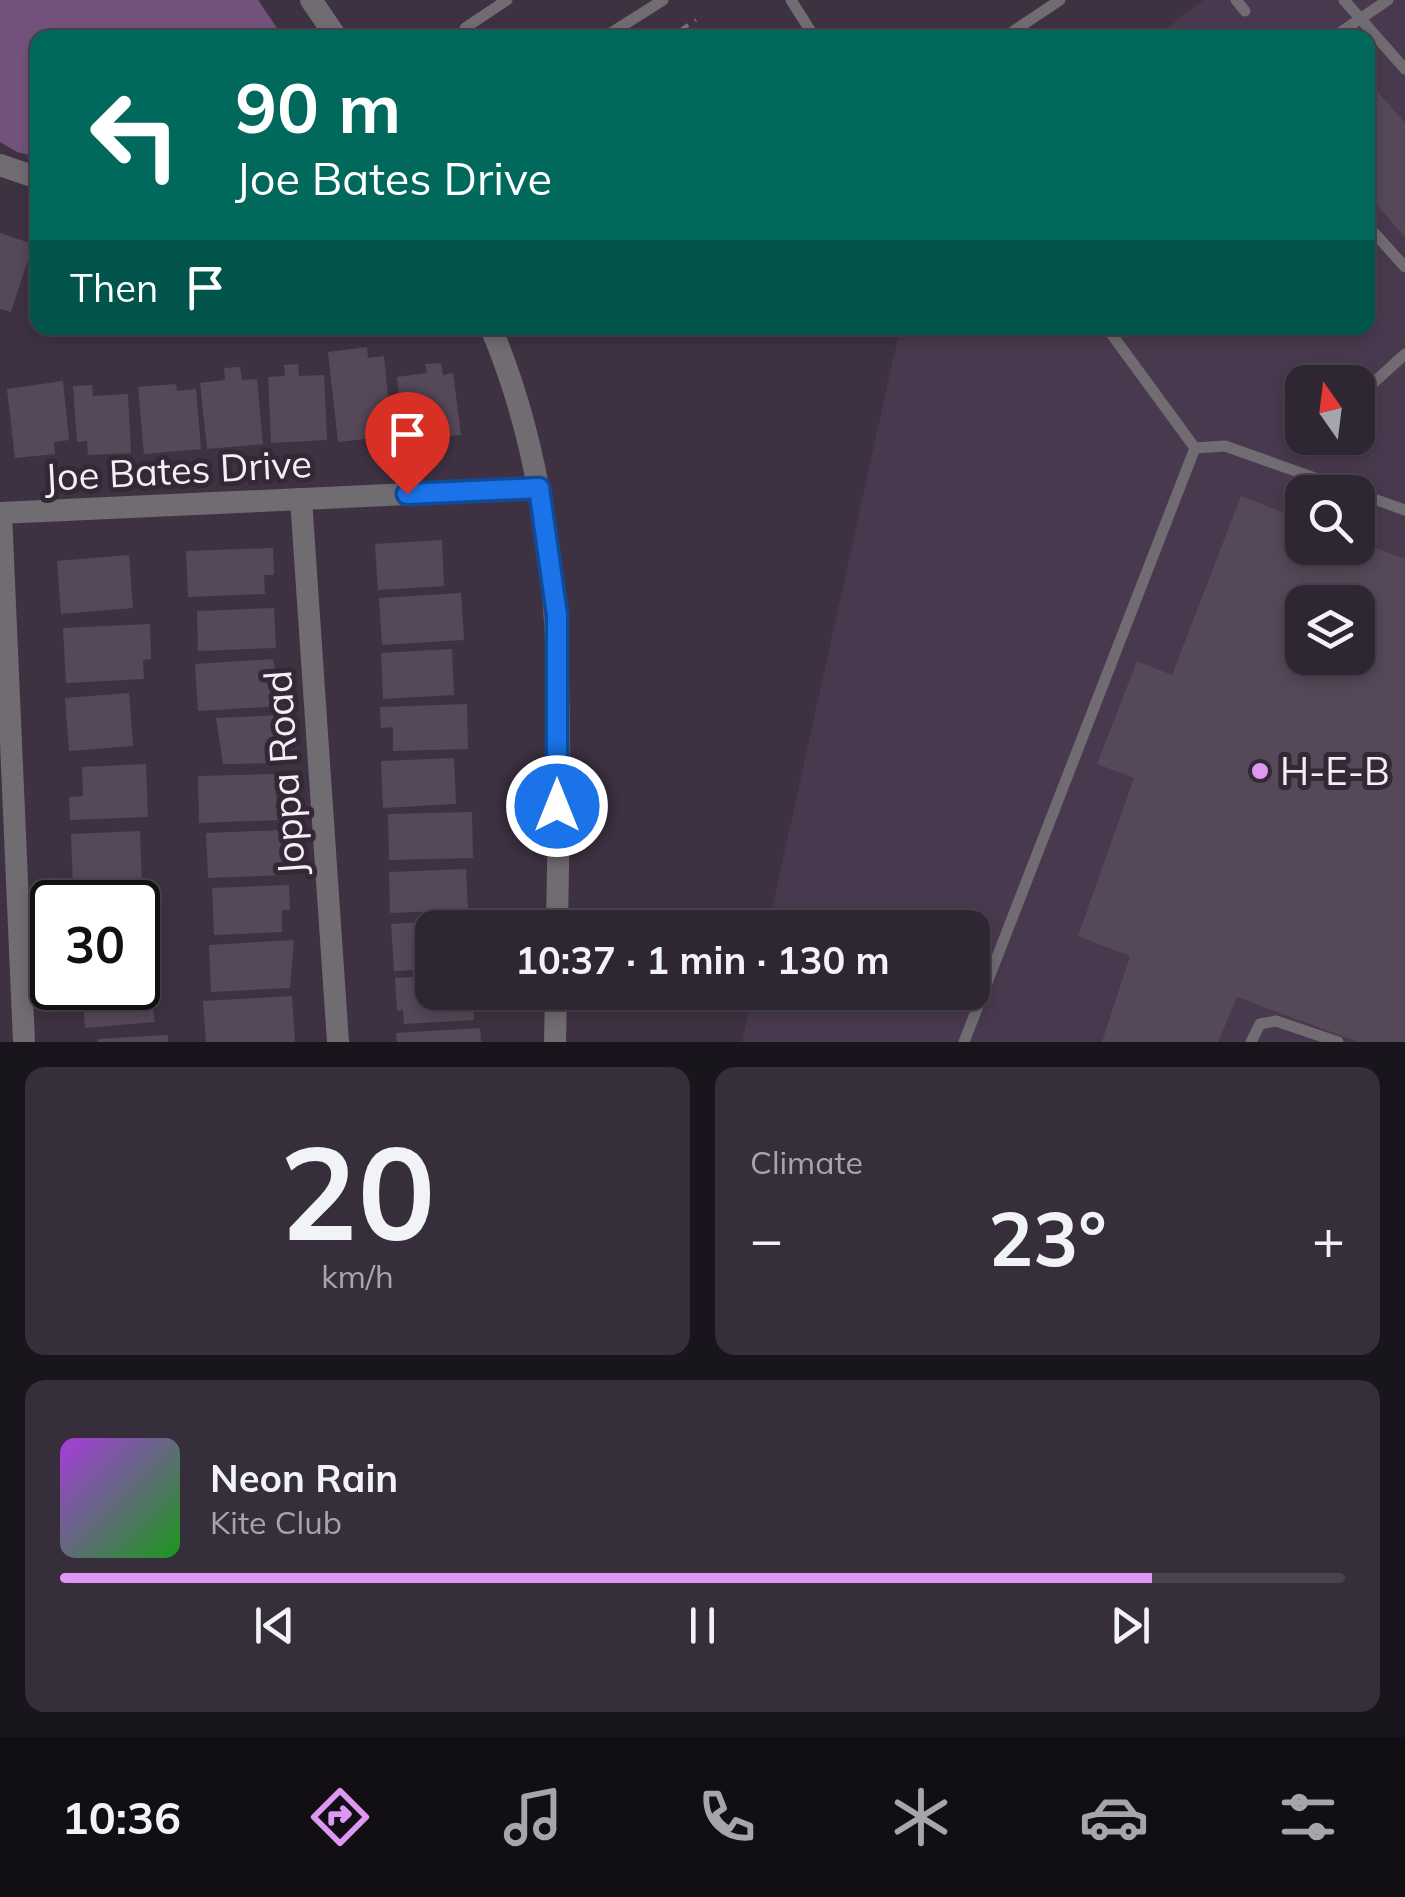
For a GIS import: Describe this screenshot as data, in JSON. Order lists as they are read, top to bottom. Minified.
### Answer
{"streets":{"street":["Joe Bates Drive","Joppa Road"]},"crossings":[["Joe Bates Drive","Joppa Road"]],"places":["H-E-B"],"north":"top","page":{"turn":["90 m","Joe Bates Drive"],"then":"Then","limit":"30","trip":"10:37 · 1 min · 130 m","tile":[["20","km/h"],"Climate"],"heat":["−","23°","+"],"song":["Neon Rain","Kite Club"],"tabs":"10:36"}}
